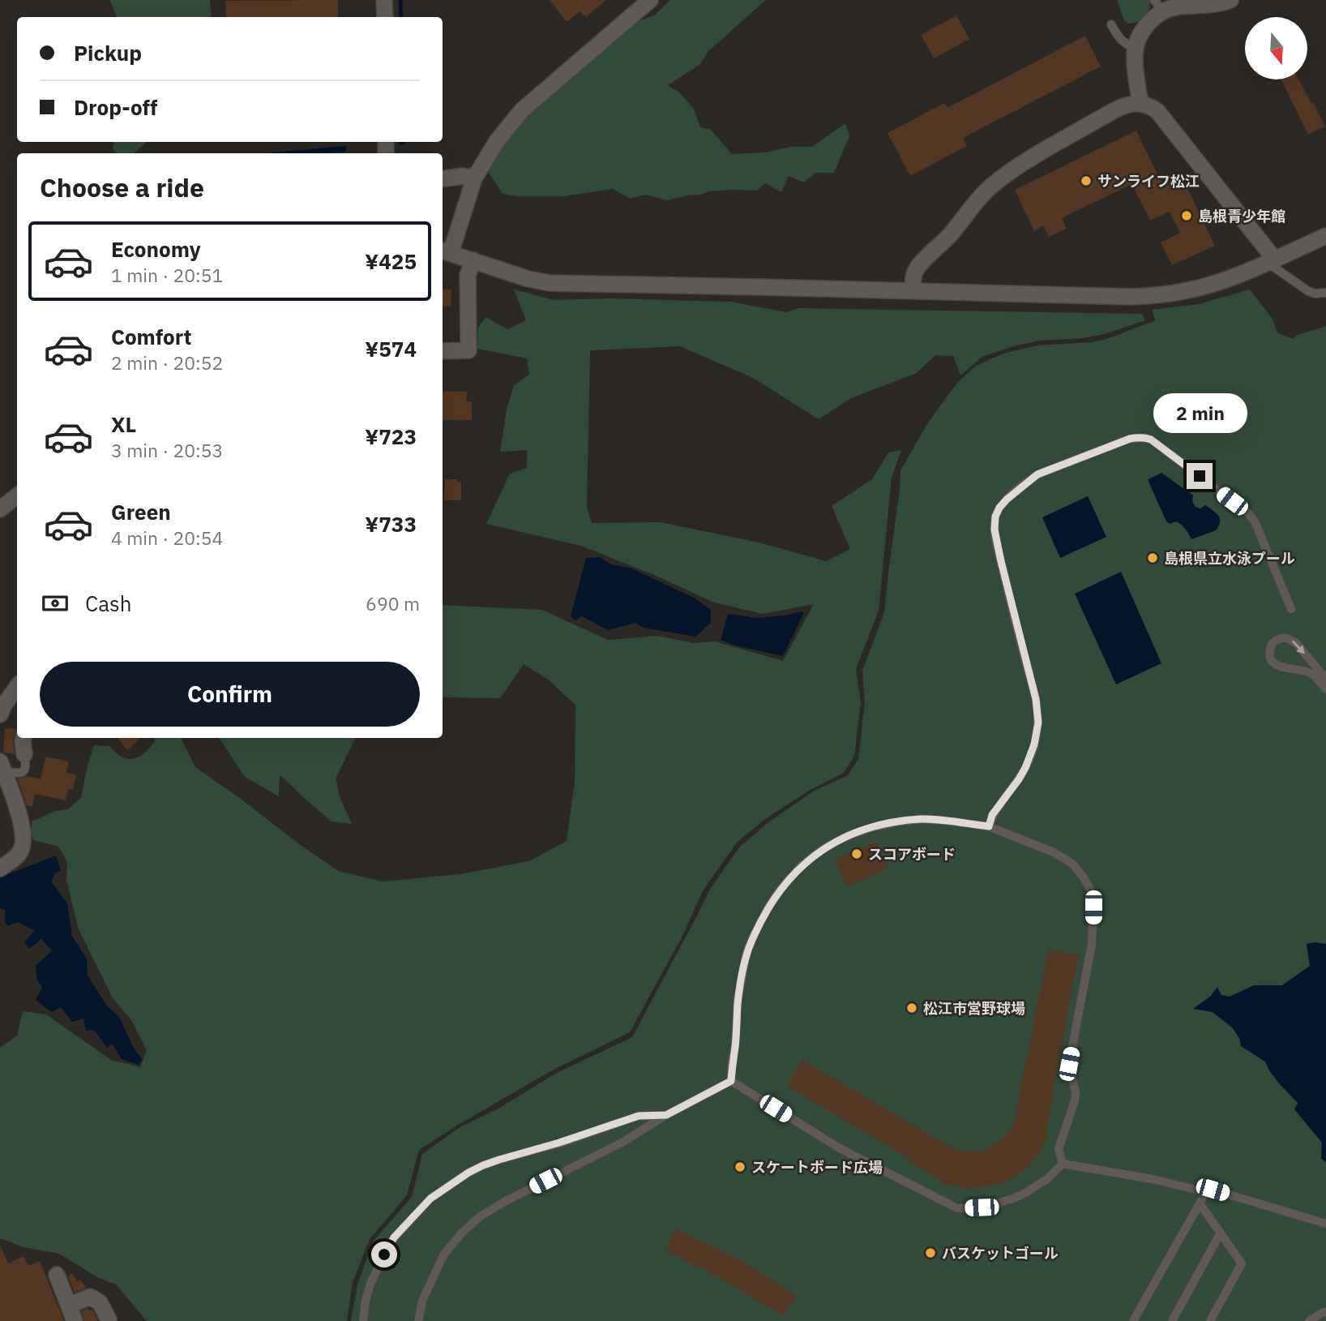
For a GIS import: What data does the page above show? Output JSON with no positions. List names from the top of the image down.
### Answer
{
  "places": [
    "サンライフ松江",
    "島根青少年館",
    "島根県立水泳プール",
    "スコアボード",
    "松江市営野球場",
    "スケートボード広場",
    "バスケットゴール"
  ],
  "north": "bottom",
  "page": {
    "banner": ["Pickup", "Drop-off"],
    "heading": "Choose a ride",
    "list": [
      {
        "name": "Economy",
        "note": "1 min · 20:51",
        "value": "¥425"
      },
      {
        "name": "Comfort",
        "note": "2 min · 20:52",
        "value": "¥574"
      },
      {
        "name": "XL",
        "note": "3 min · 20:53",
        "value": "¥723"
      },
      {
        "name": "Green",
        "note": "4 min · 20:54",
        "value": "¥733"
      }
    ],
    "bubble": "2 min",
    "pay": ["Cash", "690 m"],
    "buttons": "Confirm"
  }
}
